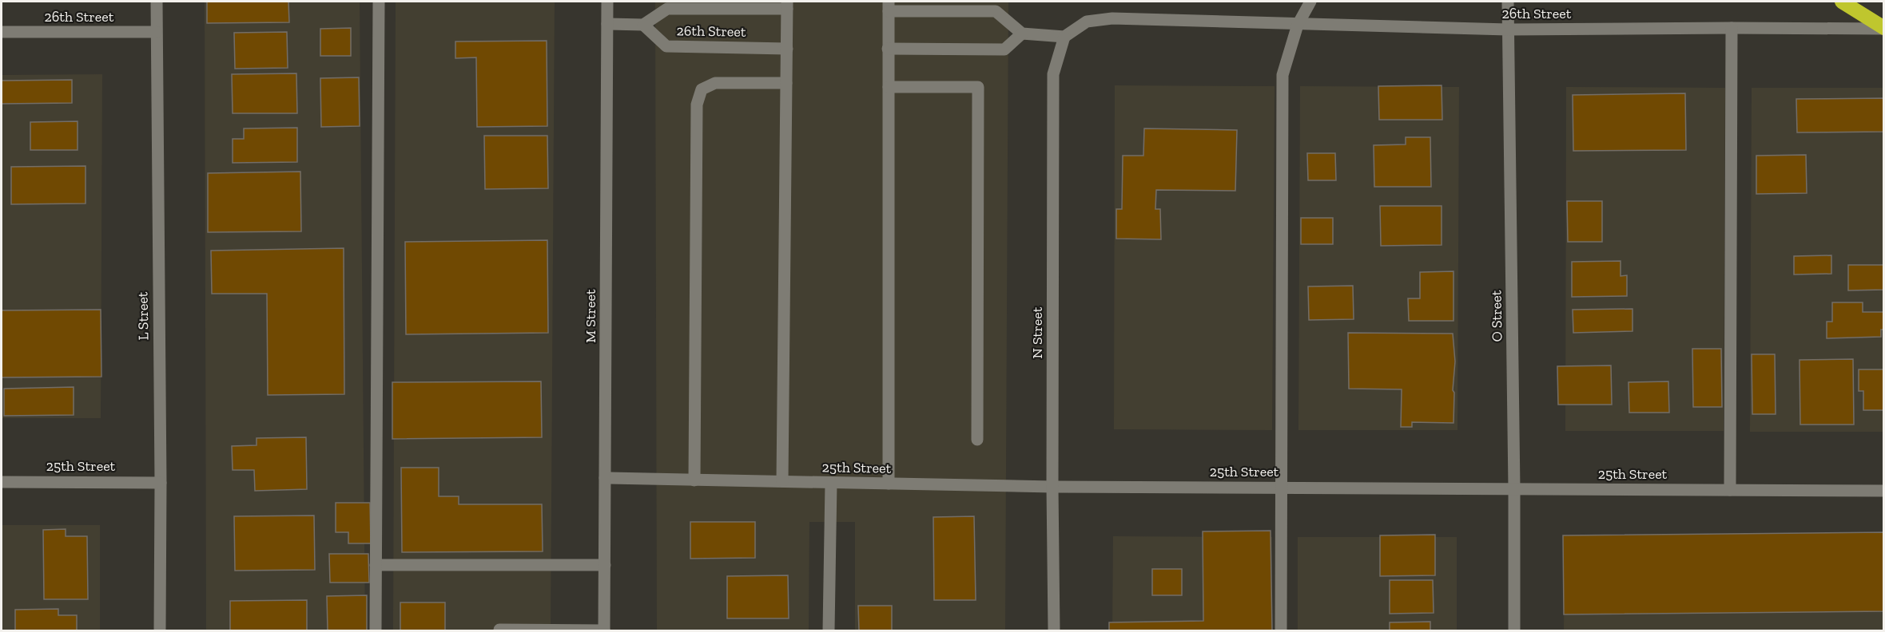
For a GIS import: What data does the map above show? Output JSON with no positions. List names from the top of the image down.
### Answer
{
  "streets": {
    "street": [
      "26th Street",
      "L Street",
      "M Street",
      "O Street",
      "N Street",
      "25th Street"
    ]
  },
  "crossings": [
    ["26th Street", "L Street"],
    ["26th Street", "O Street"],
    ["26th Street", "N Street"],
    ["L Street", "25th Street"],
    ["M Street", "25th Street"],
    ["O Street", "25th Street"],
    ["N Street", "25th Street"]
  ]
}
